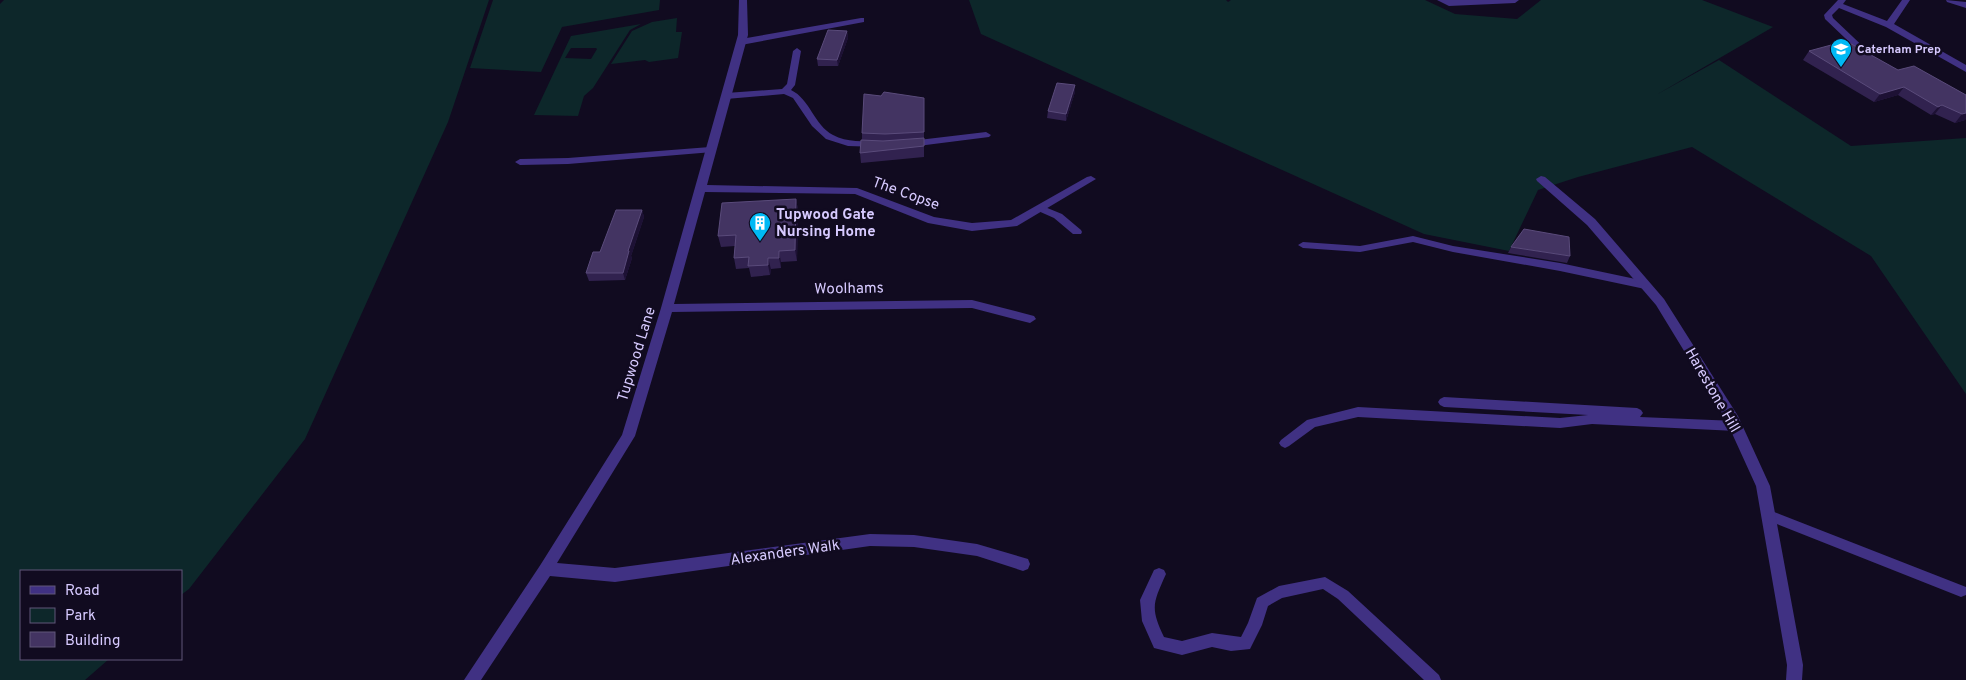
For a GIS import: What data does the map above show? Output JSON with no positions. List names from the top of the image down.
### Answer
{
  "streets": {
    "street": [
      "The Copse",
      "Woolhams",
      "Tupwood Lane",
      "Harestone Hill",
      "Alexanders Walk"
    ]
  },
  "crossings": [
    ["The Copse", "Tupwood Lane"],
    ["Woolhams", "Tupwood Lane"],
    ["Tupwood Lane", "Alexanders Walk"]
  ],
  "places": {
    "school or university": ["Caterham Prep"],
    "building": ["Tupwood Gate Nursing Home"]
  },
  "legend": ["Road", "Park", "Building"]
}
